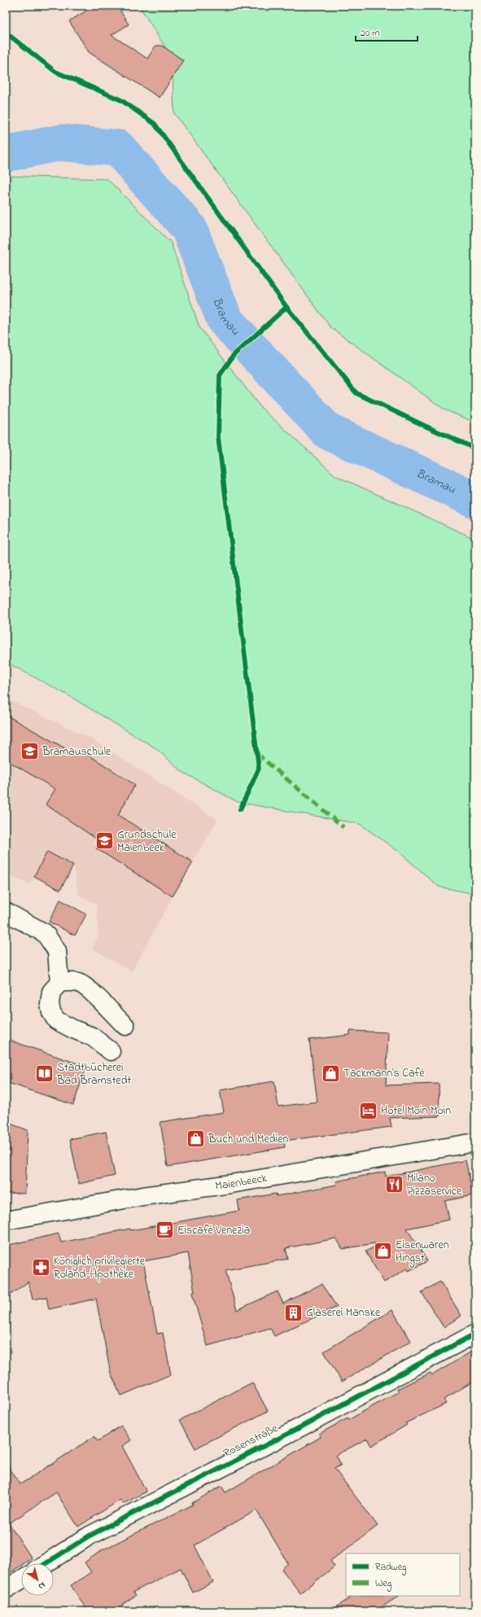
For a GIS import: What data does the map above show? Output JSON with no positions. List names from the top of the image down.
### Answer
{
  "streets": {
    "street": ["Maienbeeck", "Rosenstraße"]
  },
  "water": ["Bramau"],
  "places": {
    "school or university": ["Bramauschule", "Grundschule Maienbeek"],
    "shop": ["Tackmann's Café", "Buch und Medien", "Eisenwaren Hingst"],
    "library": ["Stadtbücherei Bad Bramstedt"],
    "hotel": ["Hotel Moin Moin"],
    "restaurant": ["Milano Pizzaservice"],
    "cafe": ["Eiscafé Venezia"],
    "pharmacy": ["Königlich privilegierte Roland-Apotheke"],
    "building": ["Glaserei Manske"]
  },
  "legend": ["Radweg", "Weg"],
  "scale_bar": "20 m",
  "north": "bottom right"
}
